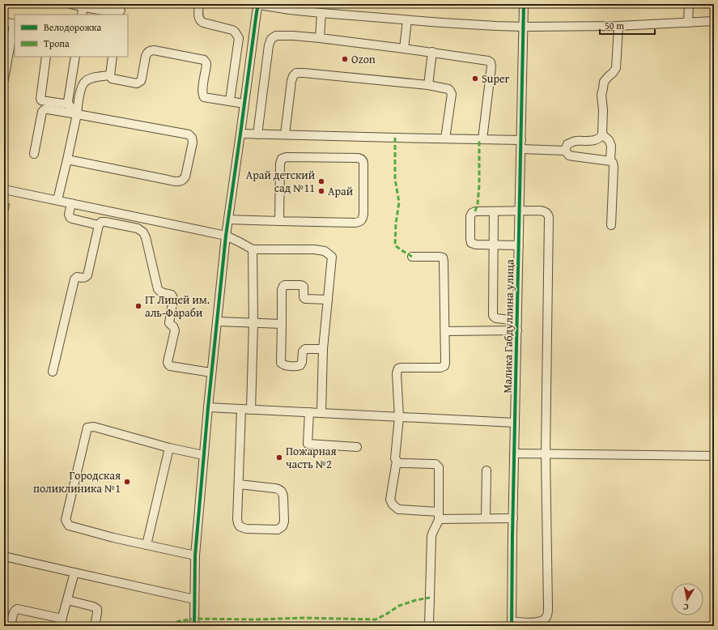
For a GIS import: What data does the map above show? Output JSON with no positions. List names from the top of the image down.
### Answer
{
  "streets": {
    "street": ["Малика Габдуллина улица"]
  },
  "places": [
    "Ozon",
    "Super",
    "Арай детский сад №11",
    "Арай",
    "IT Лицей им. аль-Фараби",
    "Пожарная часть №2",
    "Городская поликлиника №1"
  ],
  "legend": ["Велодорожка", "Тропа"],
  "scale_bar": "50 m",
  "north": "bottom"
}
